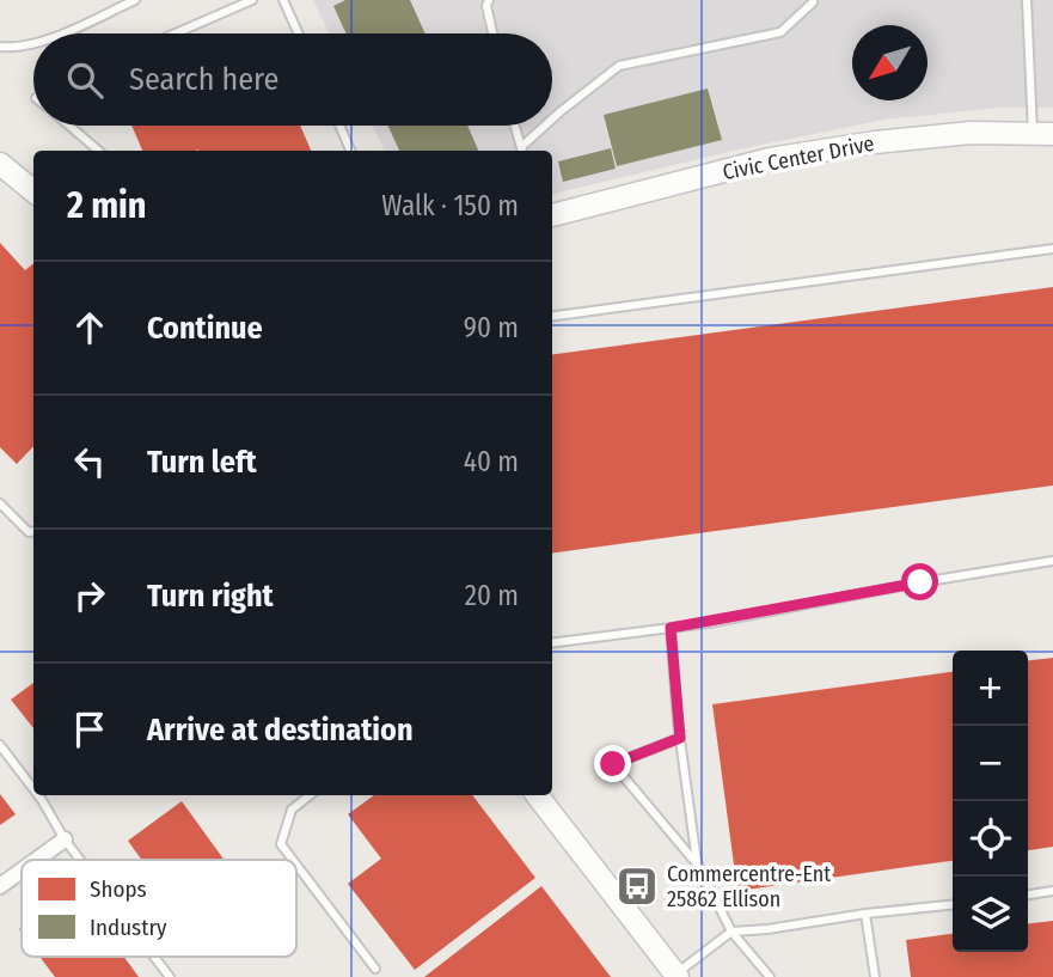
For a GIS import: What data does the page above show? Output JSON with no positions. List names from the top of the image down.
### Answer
{
  "streets": {
    "street": ["Civic Center Drive"]
  },
  "places": {
    "bus stop": ["Commercentre-Ent 25862 Ellison"]
  },
  "legend": ["Shops", "Industry"],
  "north": "bottom left",
  "page": {
    "search": "Search here",
    "heading": ["2 min", "Walk · 150 m"],
    "list": [
      ["Continue", "90 m"],
      ["Turn left", "40 m"],
      ["Turn right", "20 m"],
      "Arrive at destination"
    ],
    "map_buttons": ["+", "−"]
  }
}
